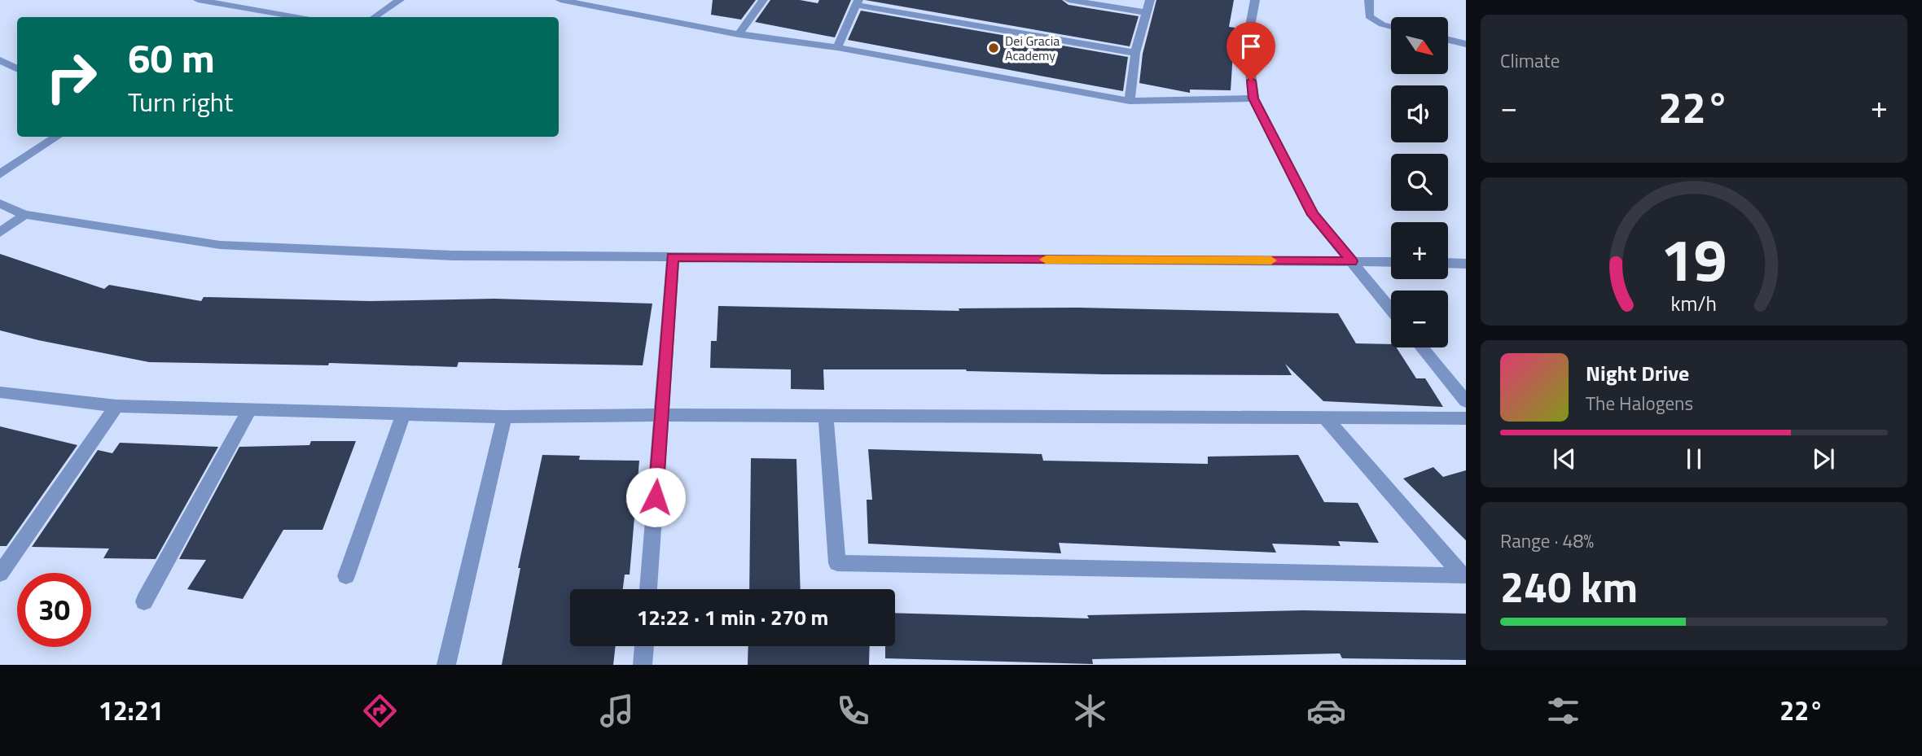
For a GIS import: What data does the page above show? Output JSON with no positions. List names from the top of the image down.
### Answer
{
  "places": ["Dei Gracia Academy"],
  "north": "bottom right",
  "page": {
    "tile": [
      "Climate",
      ["Range · 48%", "240 km"]
    ],
    "map_buttons": ["+", "−"],
    "turn": ["60 m", "Turn right"],
    "heat": ["−", "22°", "+"],
    "song": ["Night Drive", "The Halogens"],
    "limit": "30",
    "trip": "12:22 · 1 min · 270 m",
    "tabs": ["12:21", "22°"],
    "gauge": ["19", "km/h"]
  }
}
